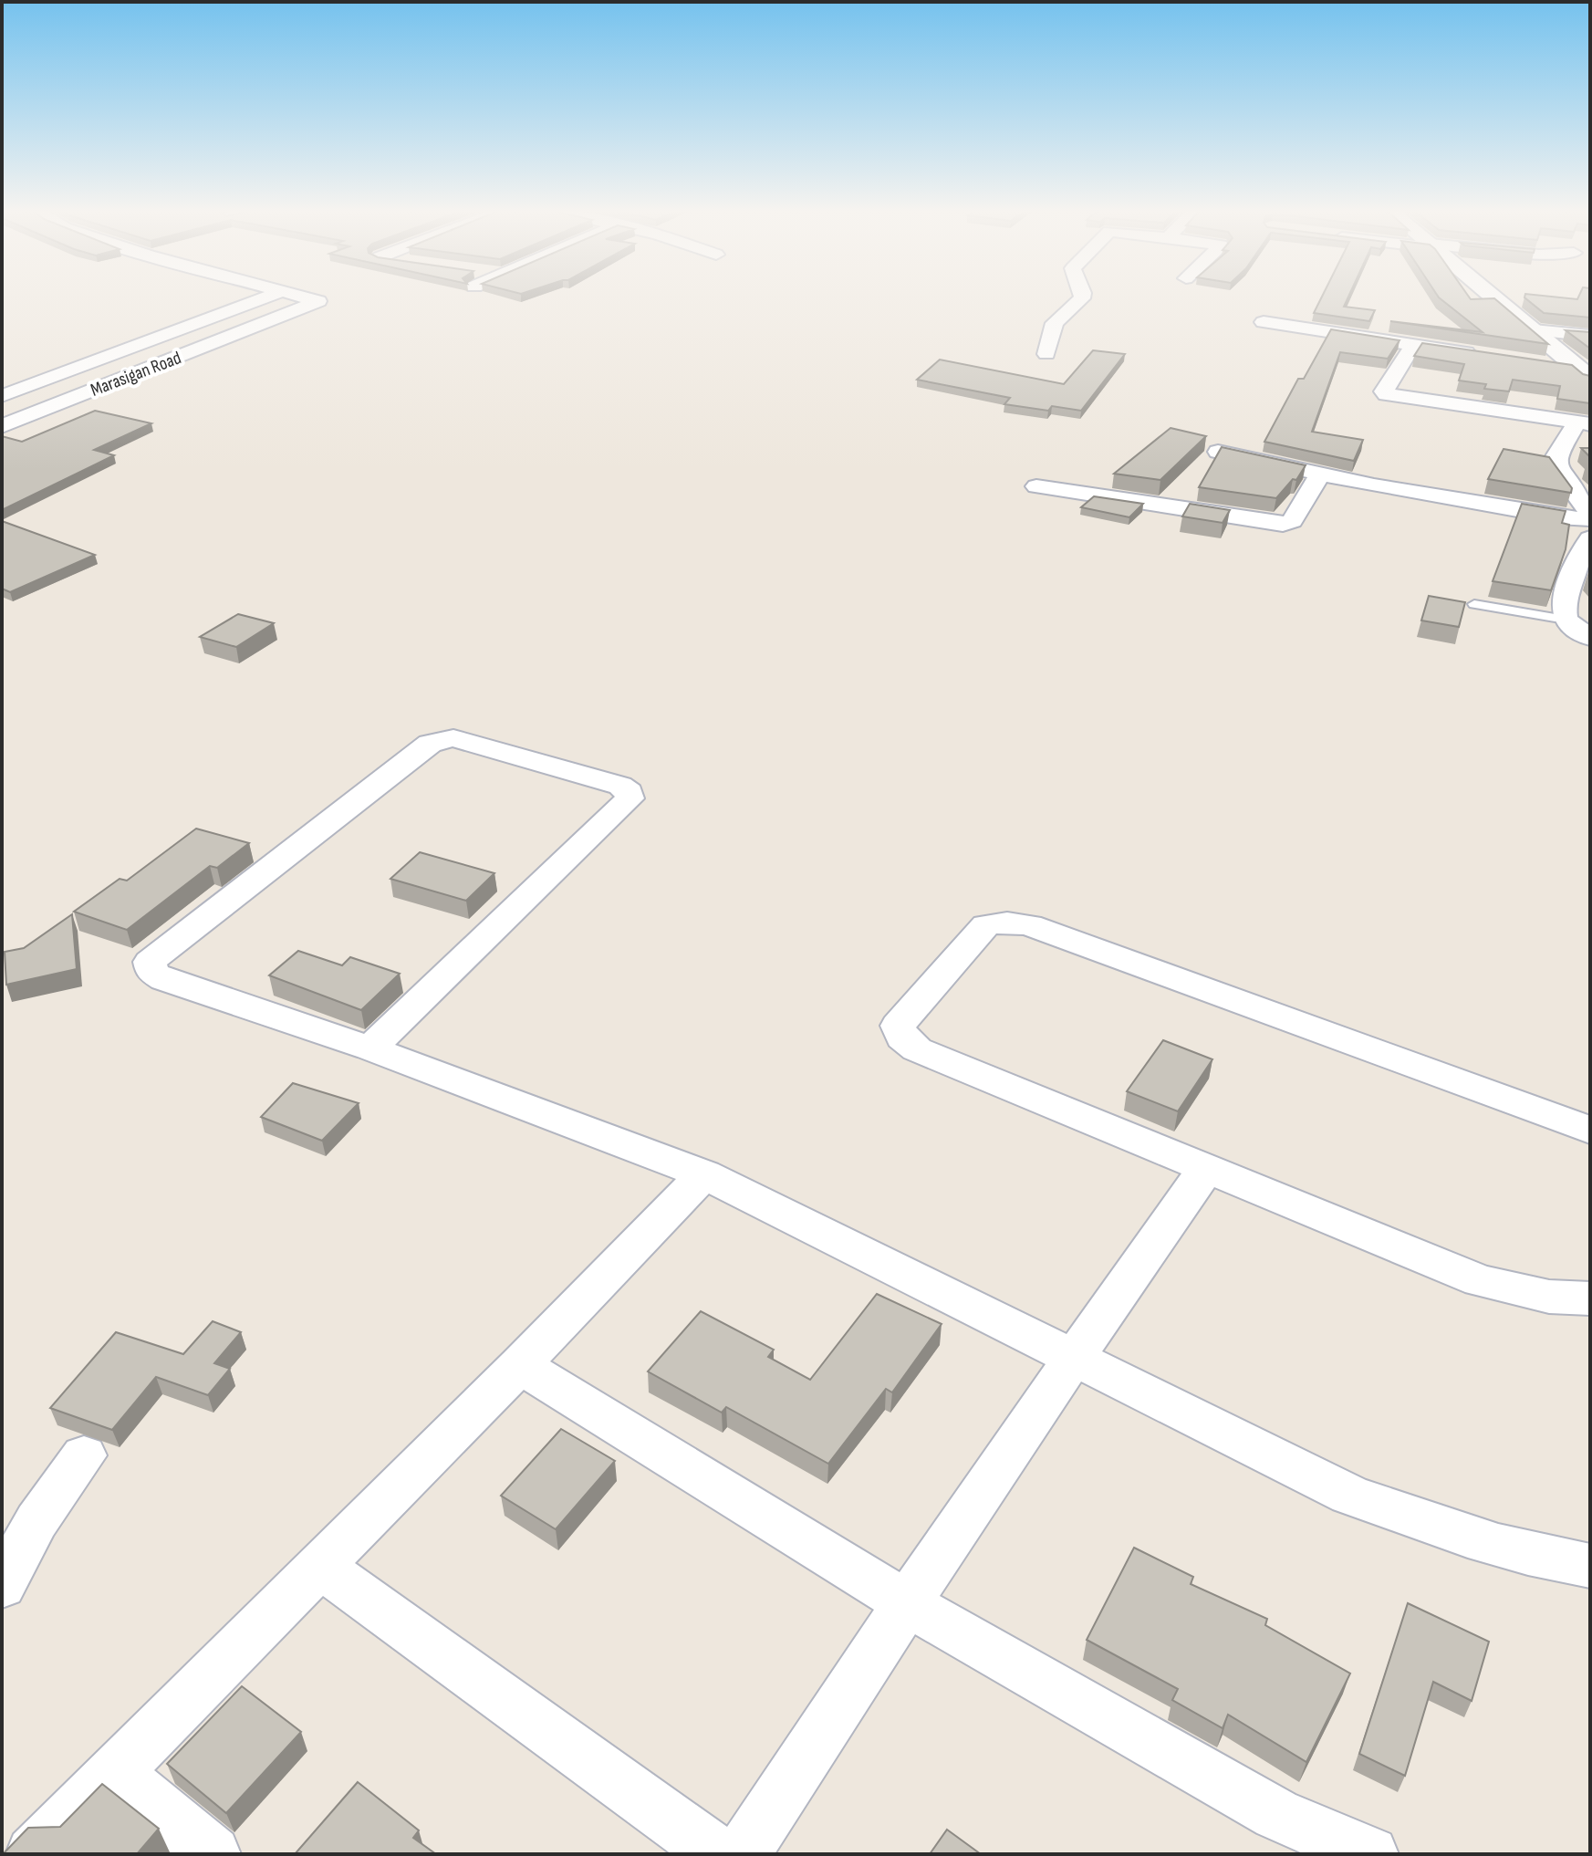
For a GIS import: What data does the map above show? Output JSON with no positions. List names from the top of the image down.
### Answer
{
  "streets": {
    "street": ["Marasigan Road"]
  }
}
